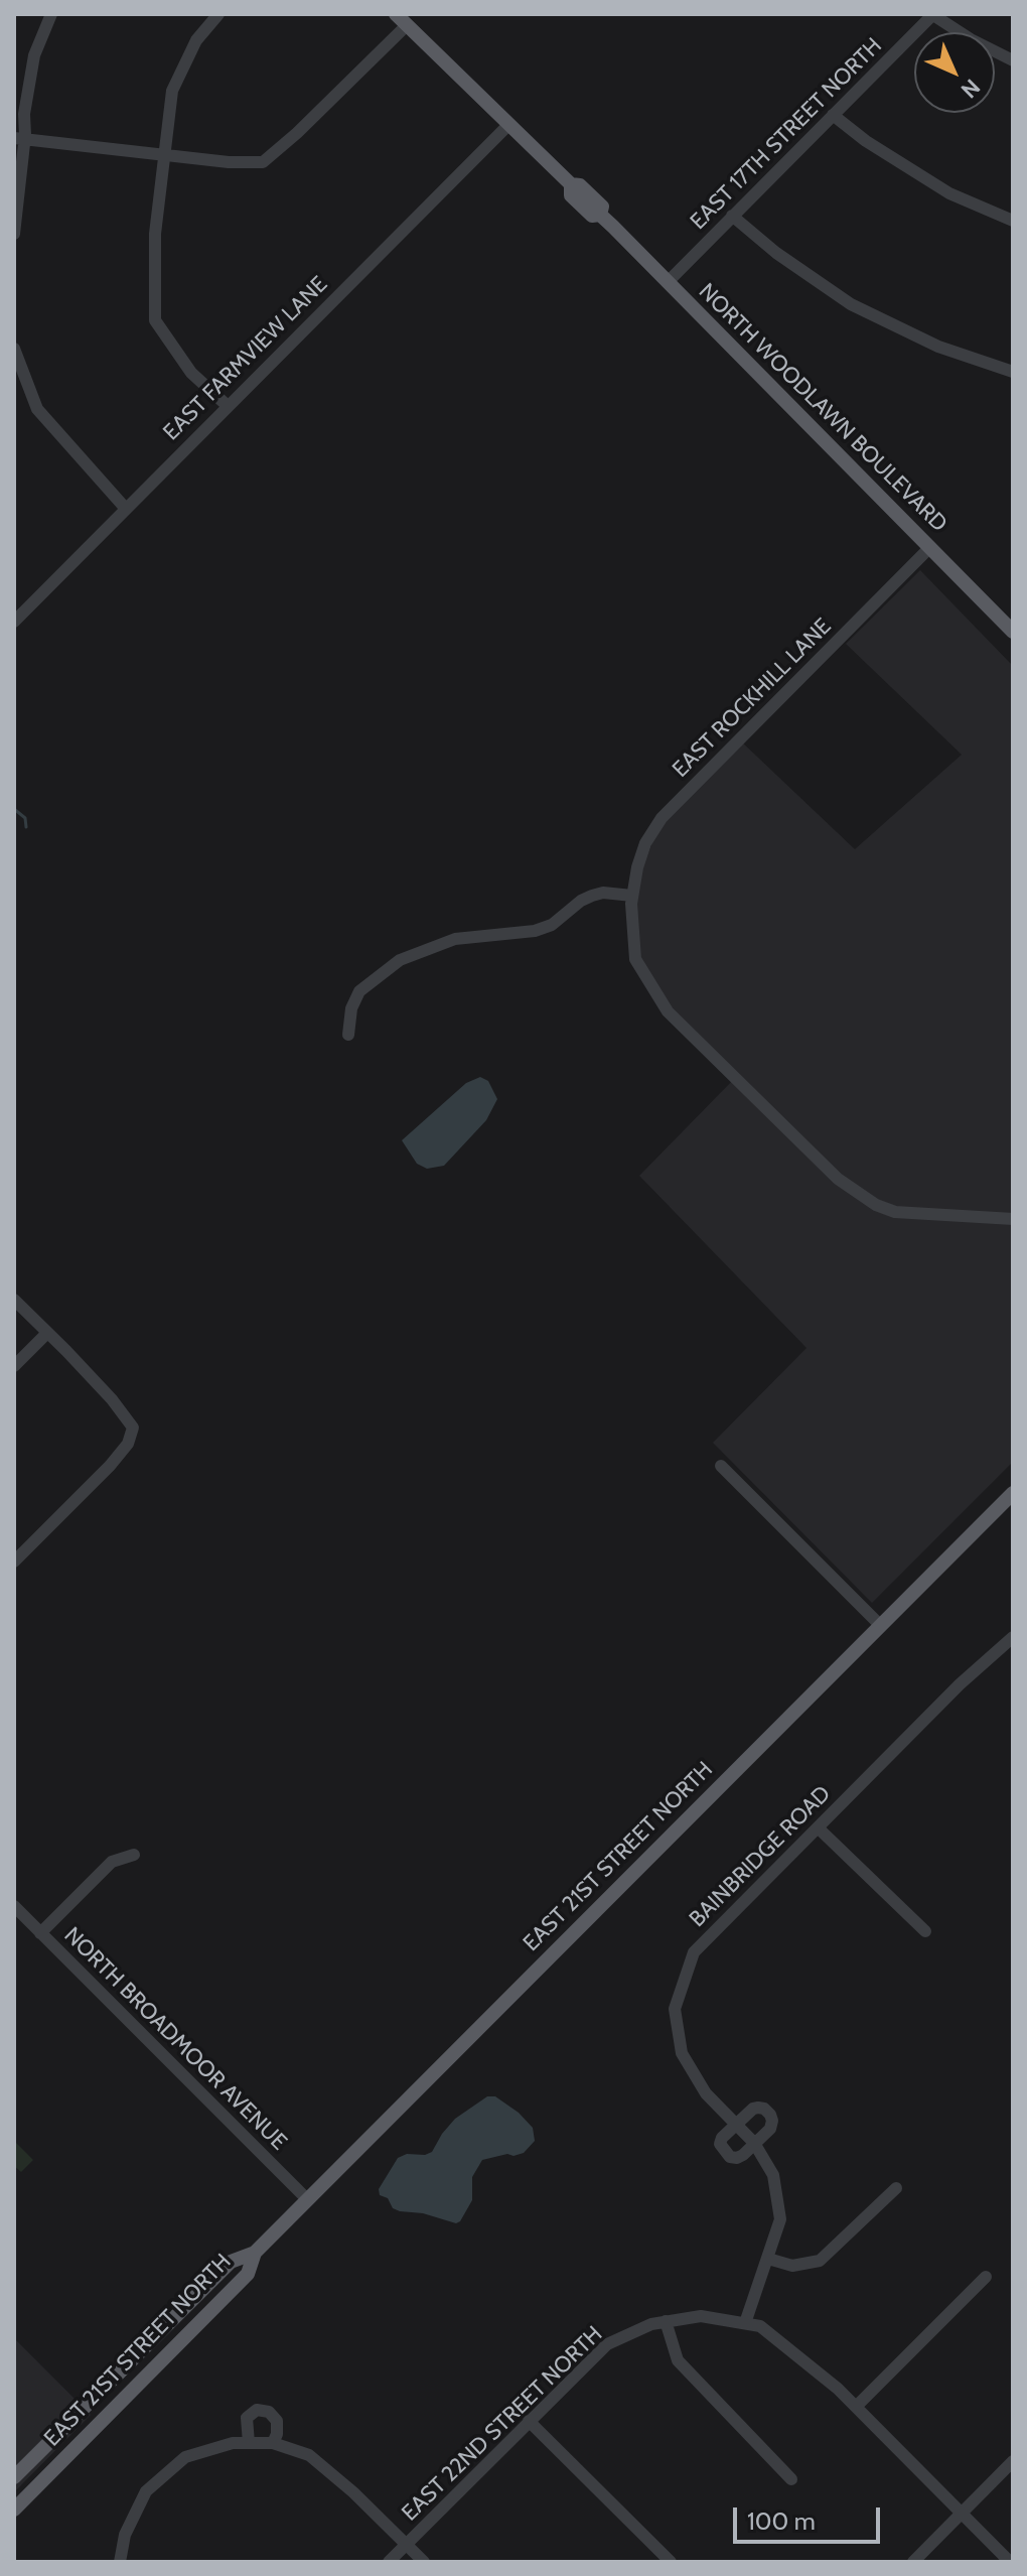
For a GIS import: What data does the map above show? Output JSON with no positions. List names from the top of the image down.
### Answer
{
  "streets": {
    "main road": ["NORTH WOODLAWN BOULEVARD", "EAST 21ST STREET NORTH"],
    "street": [
      "EAST 17TH STREET NORTH",
      "EAST FARMVIEW LANE",
      "EAST ROCKHILL LANE",
      "BAINBRIDGE ROAD",
      "NORTH BROADMOOR AVENUE",
      "EAST 22ND STREET NORTH"
    ]
  },
  "crossings": [
    ["EAST 17TH STREET NORTH", "NORTH WOODLAWN BOULEVARD"],
    ["EAST FARMVIEW LANE", "NORTH WOODLAWN BOULEVARD"],
    ["NORTH WOODLAWN BOULEVARD", "EAST ROCKHILL LANE"],
    ["EAST 21ST STREET NORTH", "NORTH BROADMOOR AVENUE"],
    ["BAINBRIDGE ROAD", "EAST 22ND STREET NORTH"]
  ],
  "scale_bar": "100 m",
  "north": "bottom right"
}
